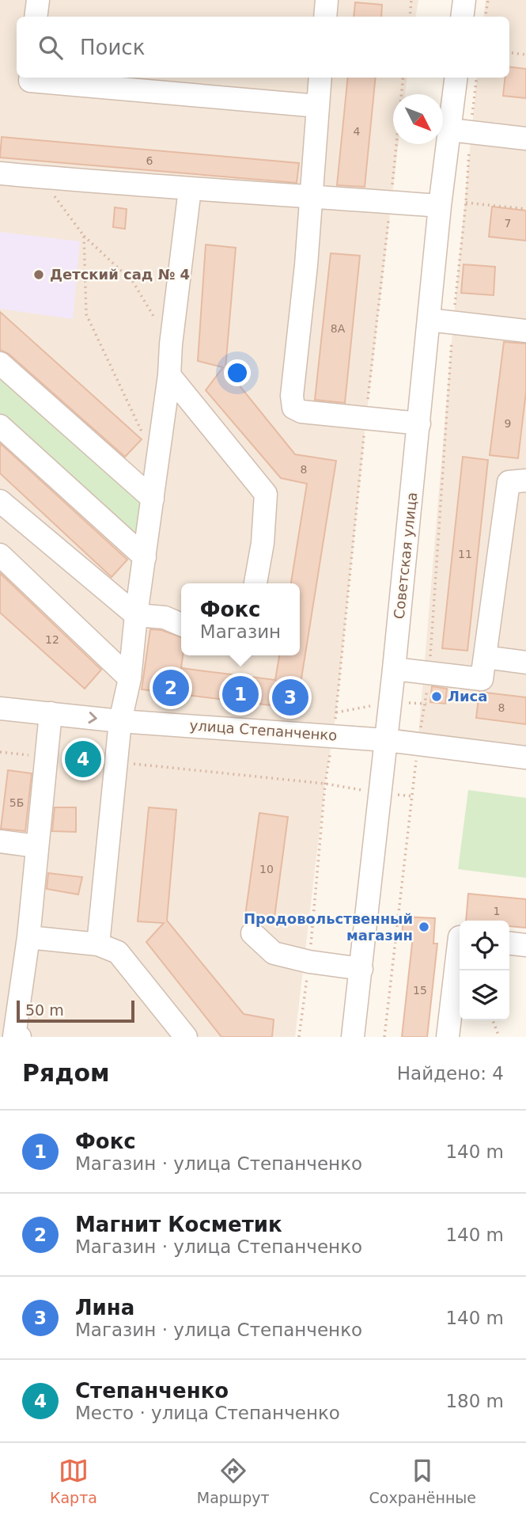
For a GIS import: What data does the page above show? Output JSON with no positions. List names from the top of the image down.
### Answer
{
  "streets": {
    "street": ["Советская улица", "улица Степанченко"]
  },
  "crossings": [
    ["Советская улица", "улица Степанченко"]
  ],
  "places": ["Детский сад № 4", "Лиса", "Продовольственный магазин"],
  "house_numbers": [
    "4",
    "6",
    "7",
    "8А",
    "9",
    "8",
    "11",
    "12",
    "8",
    "5Б",
    "10",
    "1",
    "15"
  ],
  "scale_bar": "50 m",
  "north": "bottom right",
  "page": {
    "search": "Поиск",
    "popup": ["Фокс", "Магазин"],
    "pins": [
      "2",
      "1",
      "3",
      "4"
    ],
    "scale": "50 m",
    "heading": ["Рядом", "Найдено: 4"],
    "list": [
      {
        "mark": "1",
        "name": "Фокс",
        "note": "Магазин · улица Степанченко",
        "value": "140 m"
      },
      {
        "mark": "2",
        "name": "Магнит Косметик",
        "note": "Магазин · улица Степанченко",
        "value": "140 m"
      },
      {
        "mark": "3",
        "name": "Лина",
        "note": "Магазин · улица Степанченко",
        "value": "140 m"
      },
      {
        "mark": "4",
        "name": "Степанченко",
        "note": "Место · улица Степанченко",
        "value": "180 m"
      }
    ],
    "nav": ["Карта", "Маршрут", "Сохранённые"]
  }
}
